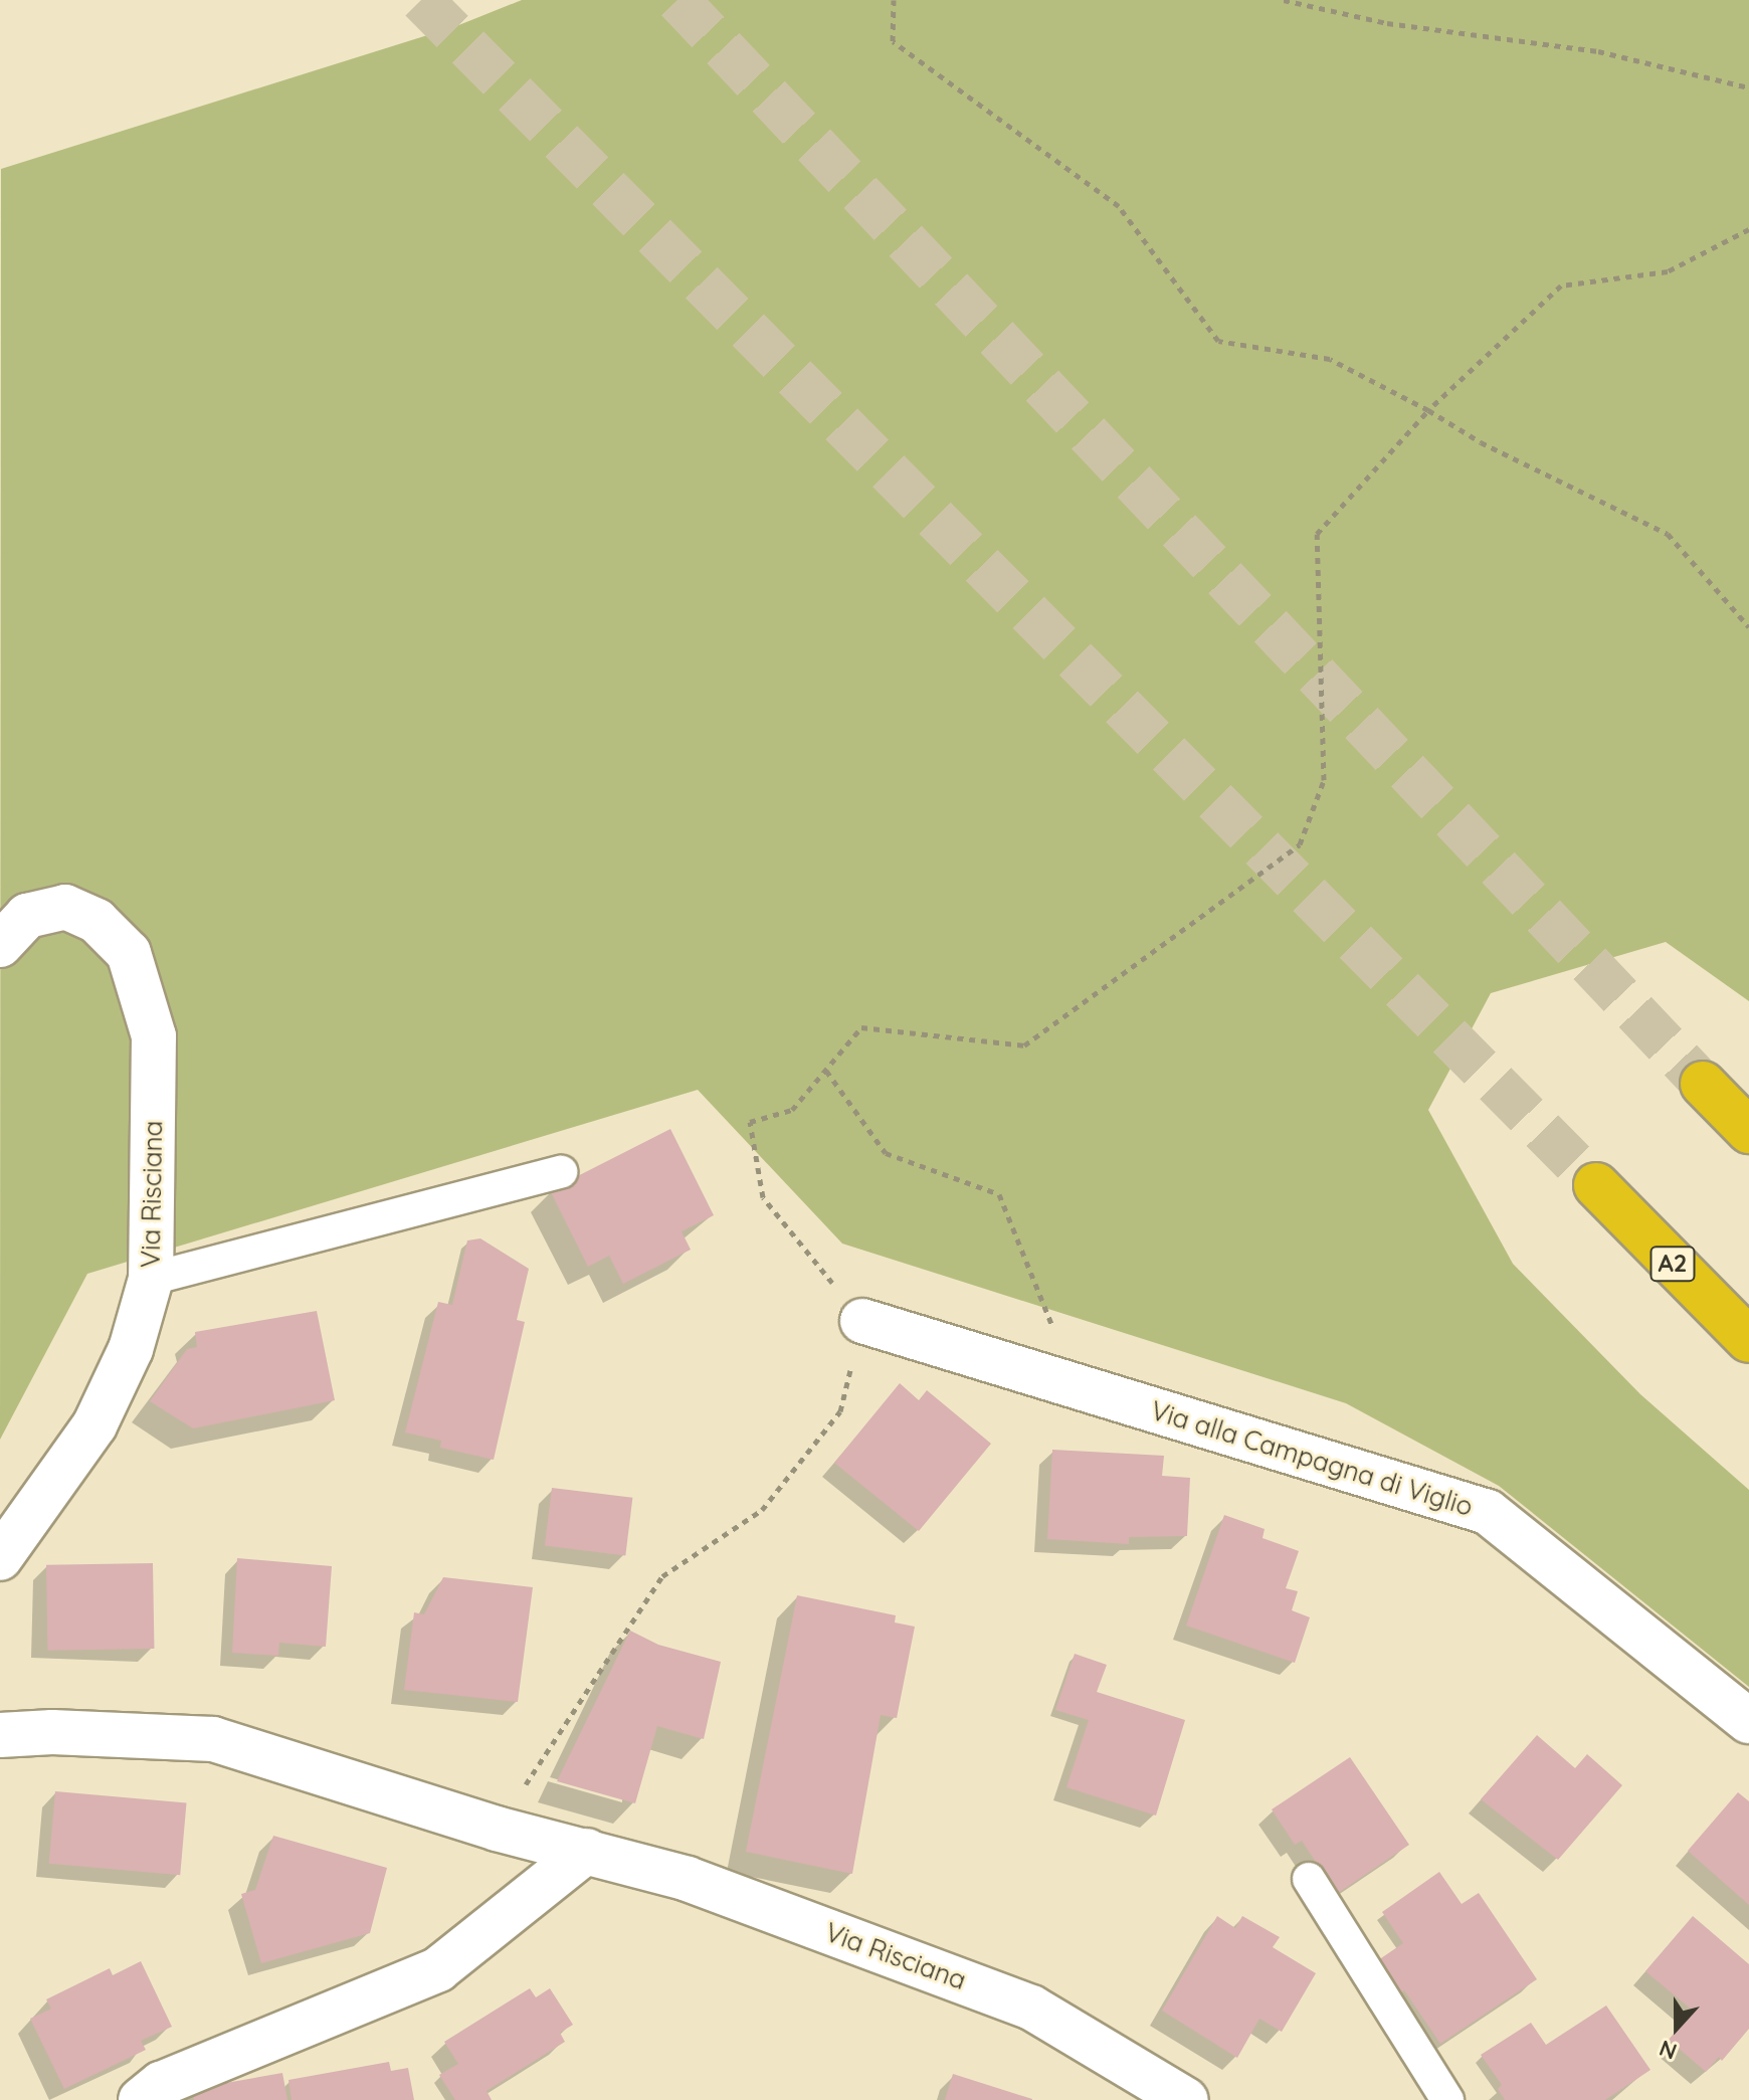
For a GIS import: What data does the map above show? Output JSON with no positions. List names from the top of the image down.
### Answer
{
  "streets": {
    "highway": ["A2"],
    "street": ["Via Risciana", "Via alla Campagna di Viglio"]
  },
  "north": "bottom"
}
